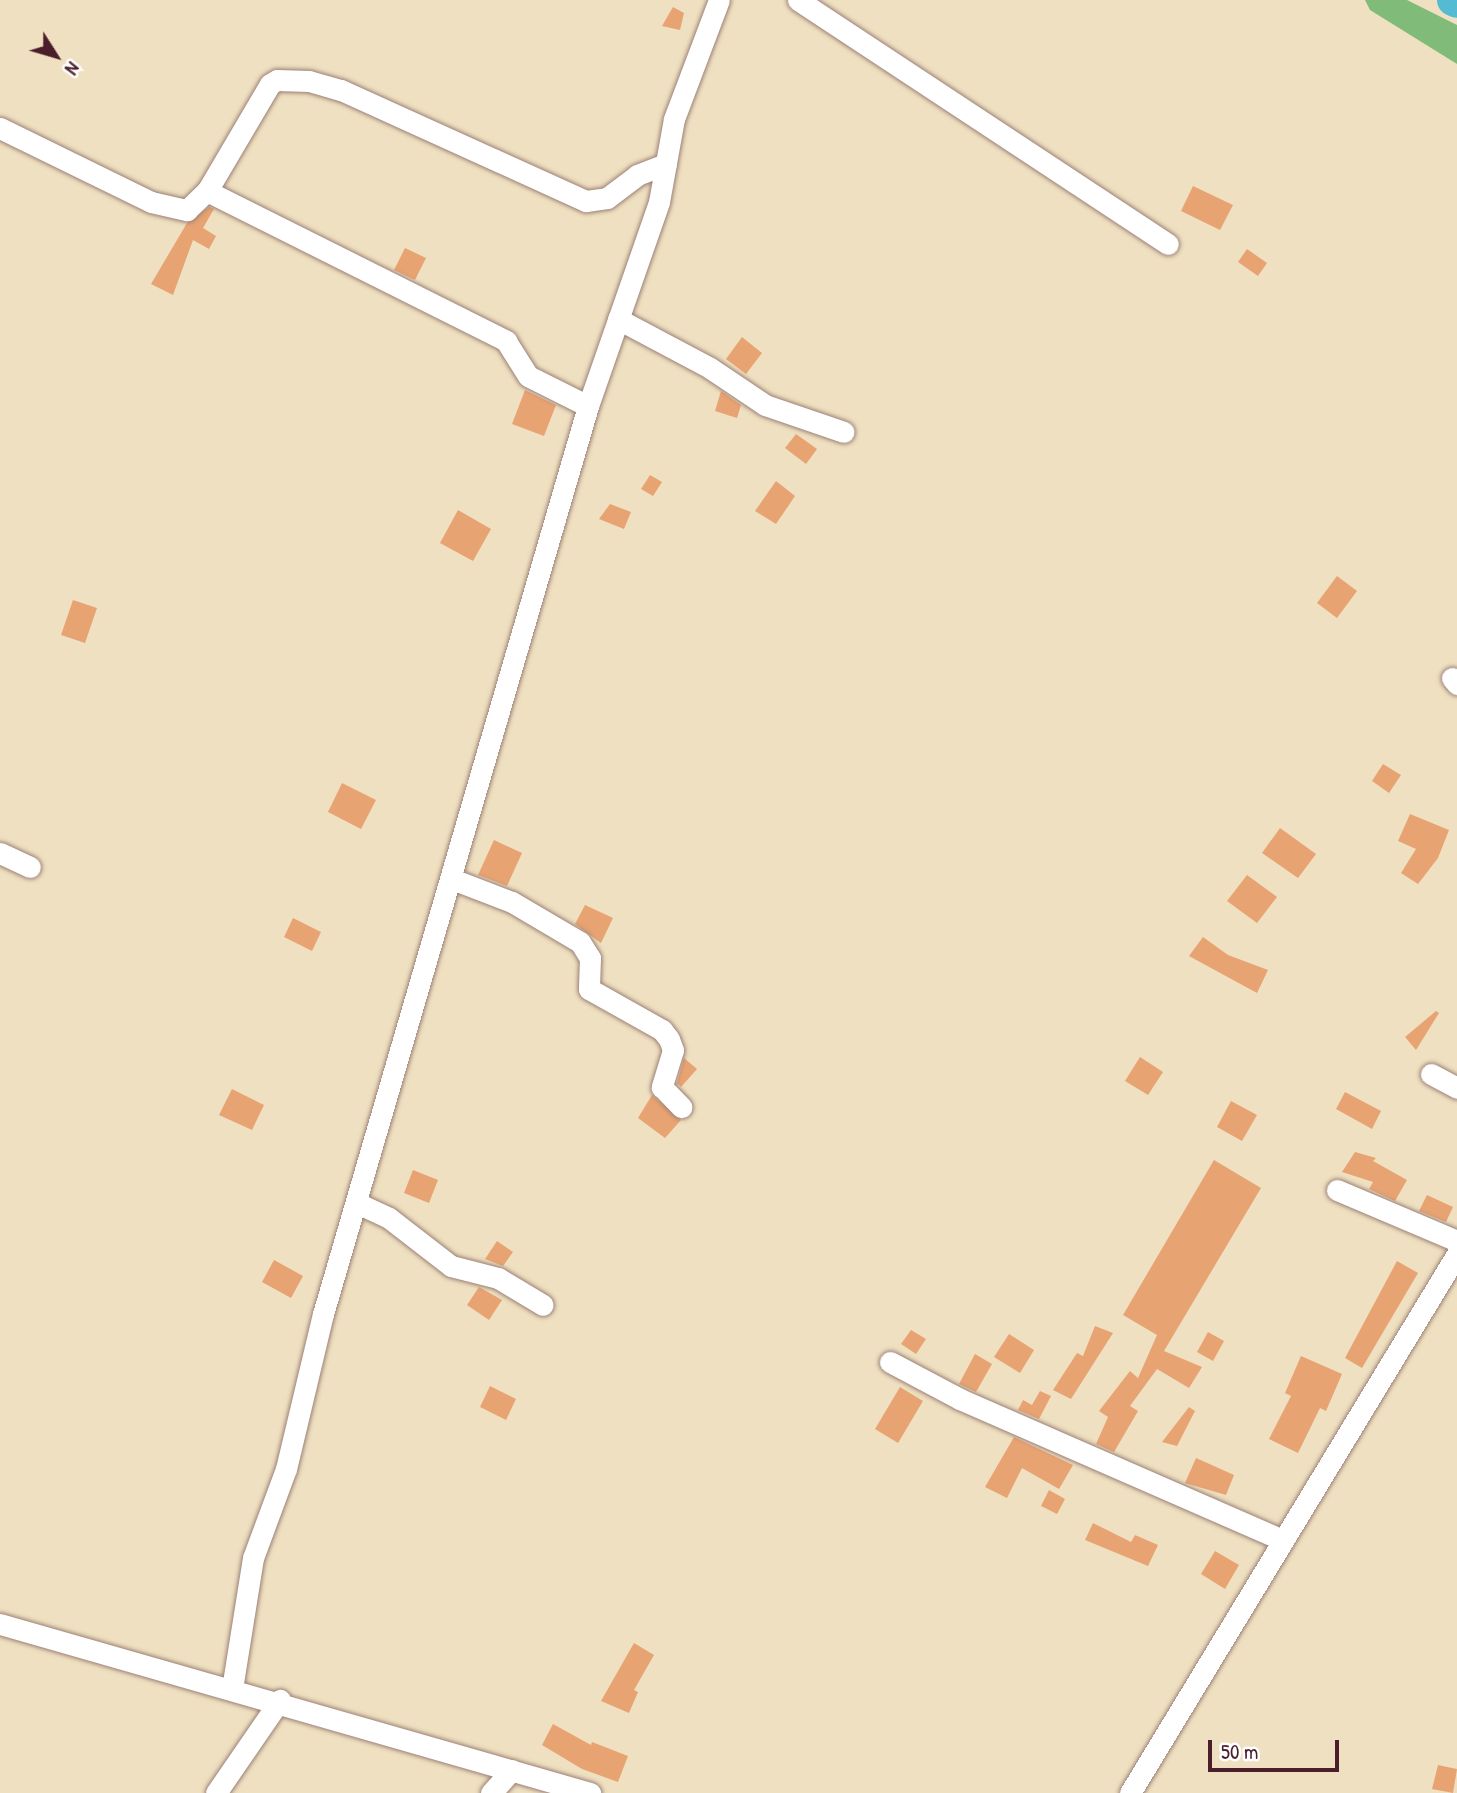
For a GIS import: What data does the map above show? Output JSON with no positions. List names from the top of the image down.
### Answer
{
  "scale_bar": "50 m",
  "north": "bottom right"
}
